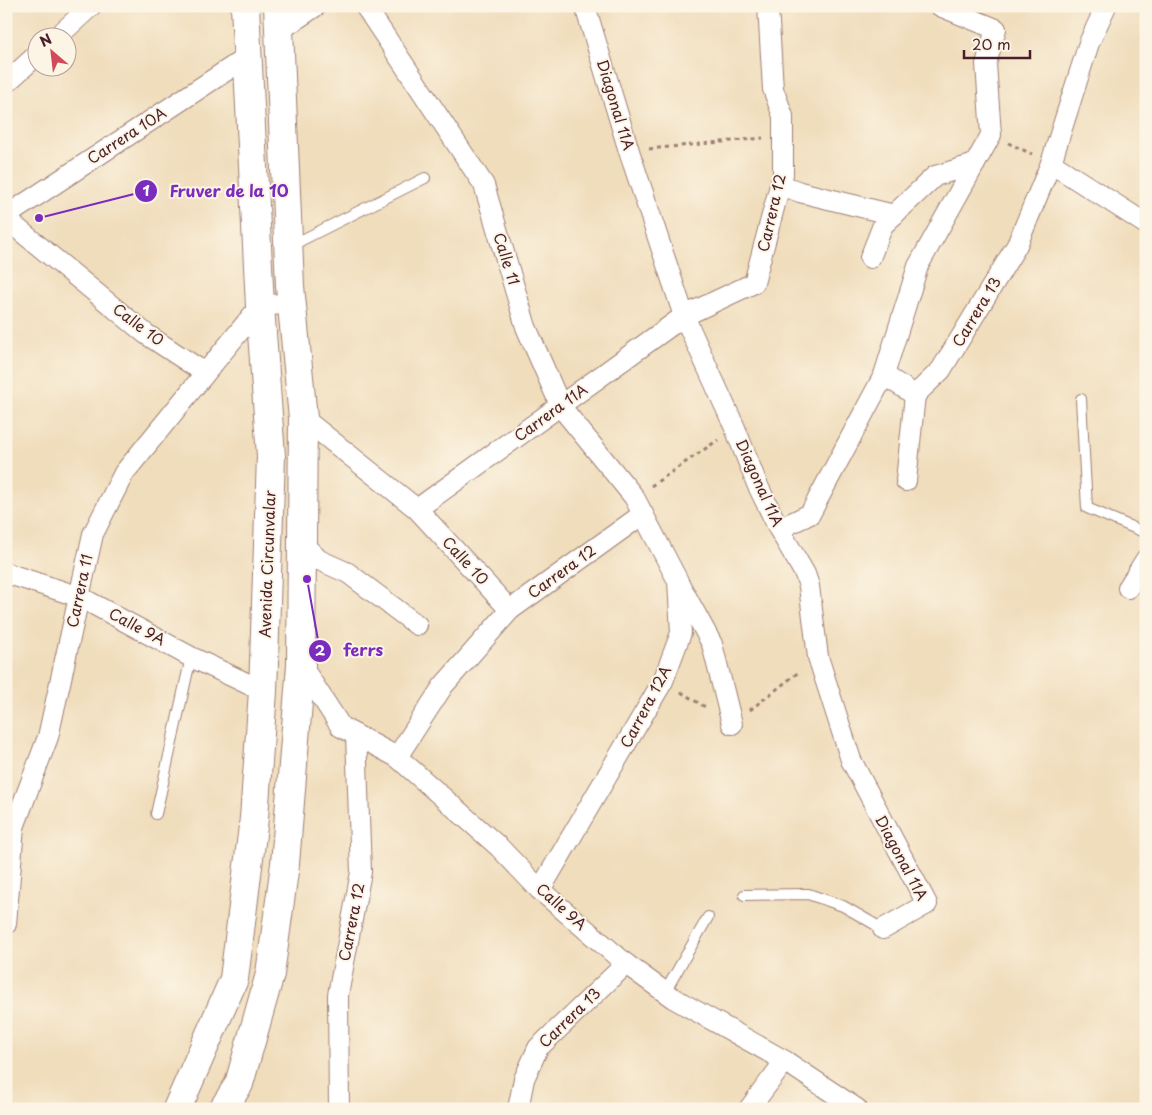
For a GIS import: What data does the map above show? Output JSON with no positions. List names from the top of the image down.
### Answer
{
  "streets": {
    "main road": ["Avenida Circunvalar"],
    "street": [
      "Diagonal 11A",
      "Carrera 10A",
      "Carrera 12",
      "Calle 11",
      "Carrera 13",
      "Calle 10",
      "Carrera 11A",
      "Carrera 11",
      "Calle 9A",
      "Carrera 12A"
    ]
  },
  "crossings": [
    ["Diagonal 11A", "Carrera 12"],
    ["Diagonal 11A", "Carrera 11A"],
    ["Carrera 10A", "Calle 10"],
    ["Carrera 10A", "Avenida Circunvalar"],
    ["Carrera 12", "Calle 11"],
    ["Carrera 12", "Calle 10"],
    ["Carrera 12", "Carrera 11A"],
    ["Carrera 12", "Calle 9A"],
    ["Carrera 12", "Carrera 12A"],
    ["Calle 11", "Carrera 11A"],
    ["Calle 11", "Carrera 12A"],
    ["Carrera 13", "Calle 9A"],
    ["Calle 10", "Carrera 11A"],
    ["Calle 10", "Avenida Circunvalar"],
    ["Calle 10", "Carrera 11"],
    ["Avenida Circunvalar", "Calle 9A"],
    ["Carrera 11", "Calle 9A"],
    ["Calle 9A", "Carrera 12A"]
  ],
  "places": ["Fruver de la 10", "ferrs"],
  "scale_bar": "20 m",
  "north": "top left"
}
